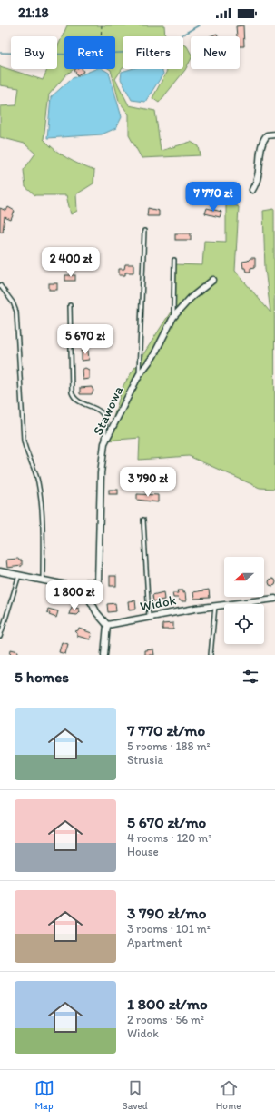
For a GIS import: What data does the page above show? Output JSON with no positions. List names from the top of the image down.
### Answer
{
  "streets": {
    "street": ["Stawowa", "Widok"]
  },
  "north": "left",
  "page": {
    "status": "21:18",
    "chip": [
      "Buy",
      "Rent",
      "Filters",
      "New"
    ],
    "price": [
      "7 770 zł",
      "2 400 zł",
      "5 670 zł",
      "3 790 zł",
      "1 800 zł"
    ],
    "heading": "5 homes",
    "list": [
      {
        "name": "7 770 zł/mo",
        "note": "5 rooms · 188 m² · Strusia"
      },
      {
        "name": "5 670 zł/mo",
        "note": "4 rooms · 120 m² · House"
      },
      {
        "name": "3 790 zł/mo",
        "note": "3 rooms · 101 m² · Apartment"
      },
      {
        "name": "1 800 zł/mo",
        "note": "2 rooms · 56 m² · Widok"
      }
    ],
    "tabs": ["Map", "Saved", "Home"]
  }
}
